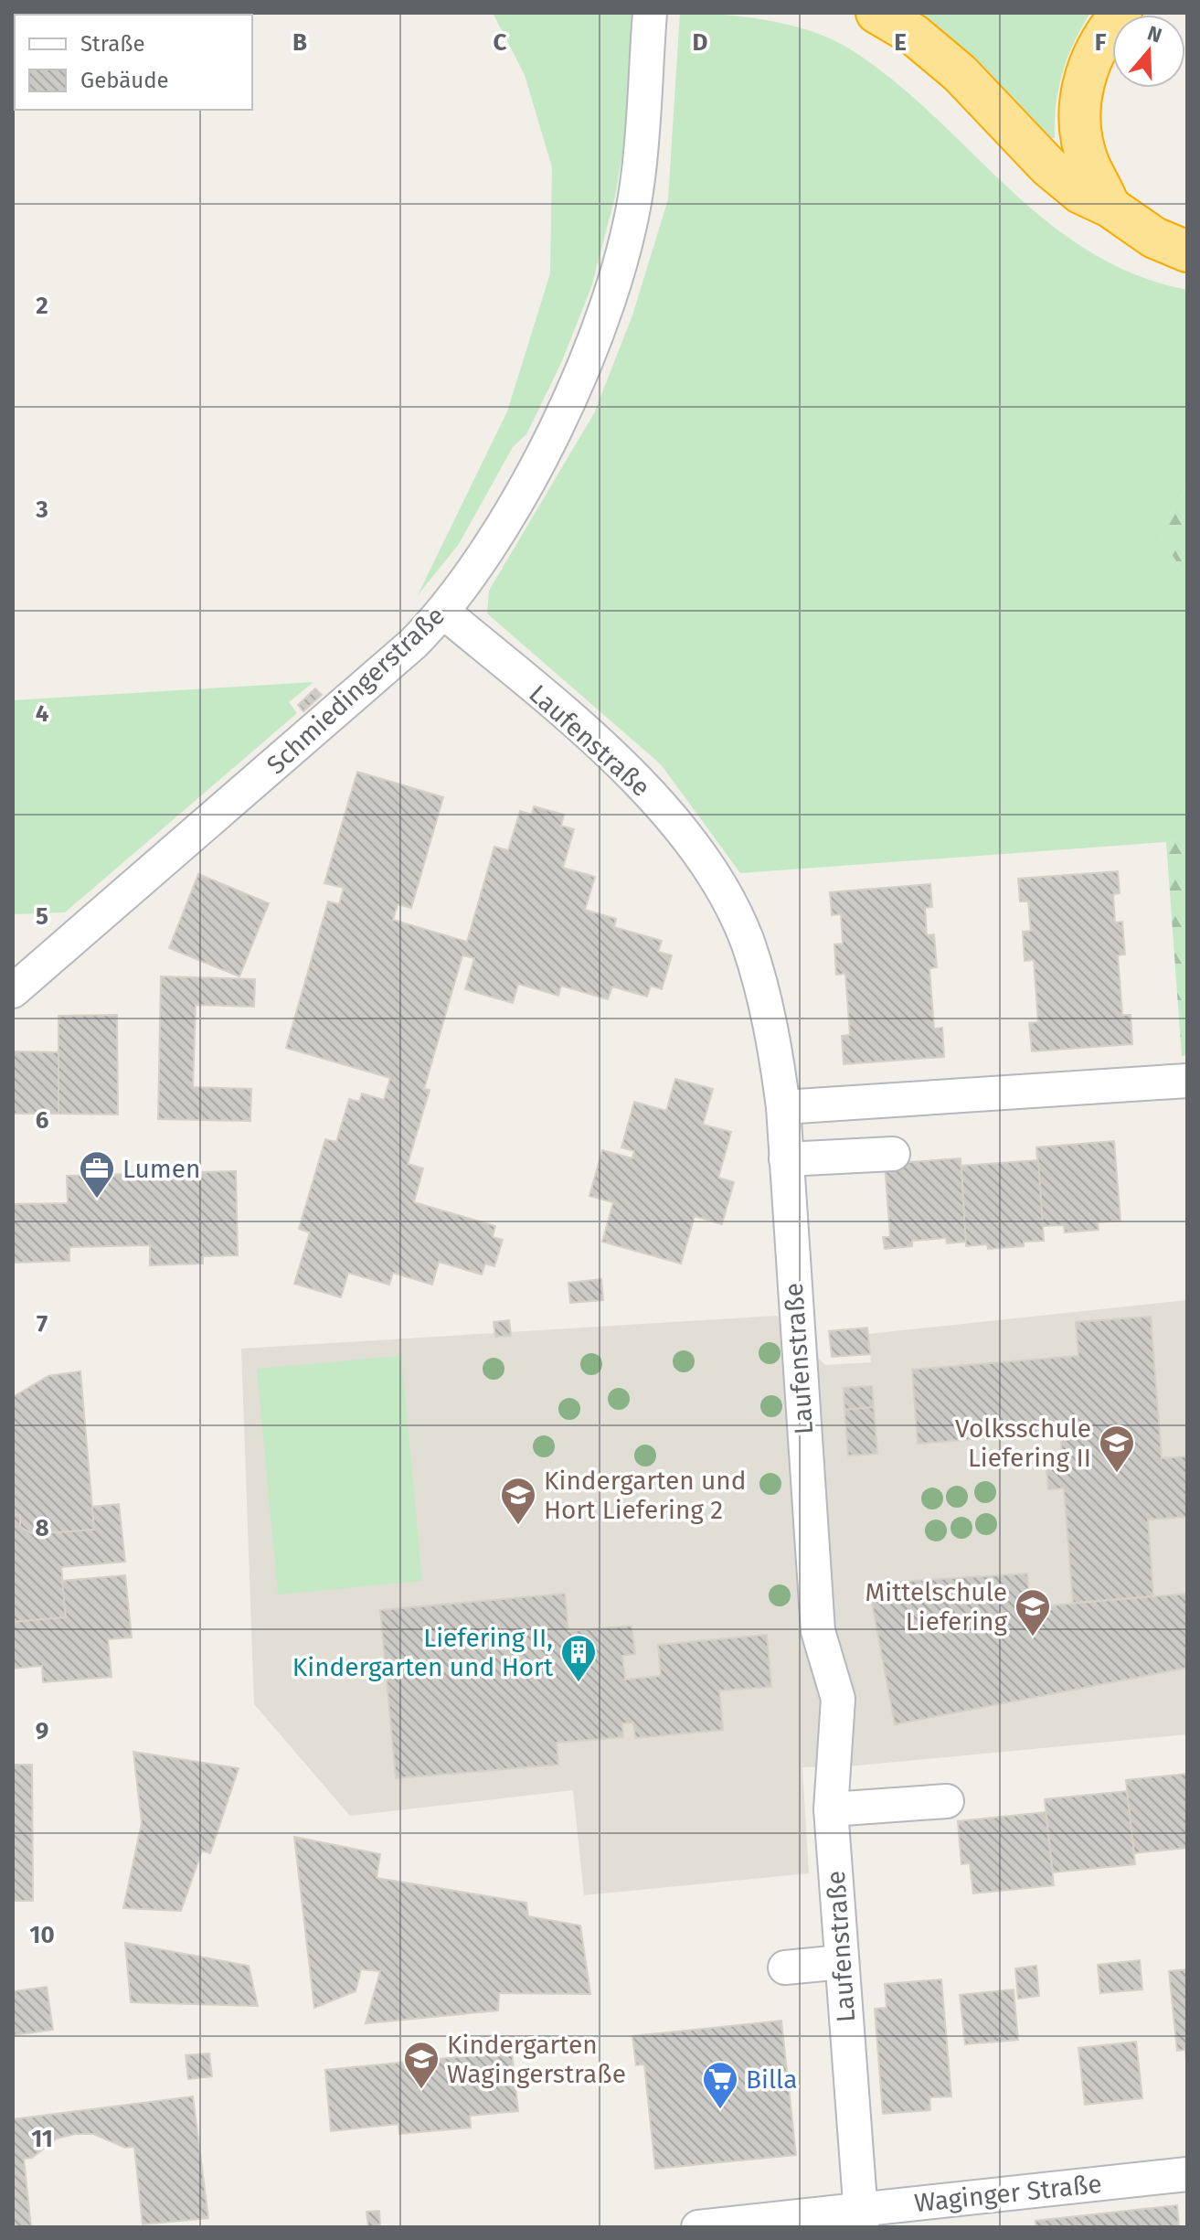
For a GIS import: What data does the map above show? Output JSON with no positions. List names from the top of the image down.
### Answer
{
  "streets": {
    "street": ["Schmiedingerstraße", "Laufenstraße", "Waginger Straße"]
  },
  "crossings": [
    ["Schmiedingerstraße", "Laufenstraße"],
    ["Laufenstraße", "Waginger Straße"]
  ],
  "places": {
    "office": ["Lumen"],
    "school or university": [
      "Volksschule Liefering II",
      "Kindergarten und Hort Liefering 2",
      "Mittelschule Liefering",
      "Kindergarten Wagingerstraße"
    ],
    "building": ["Liefering II, Kindergarten und Hort"],
    "supermarket": ["Billa"]
  },
  "legend": ["Straße", "Gebäude"],
  "north": "top",
  "grid": {
    "columns": [
      "B",
      "C",
      "D",
      "E",
      "F"
    ],
    "rows": [
      "2",
      "3",
      "4",
      "5",
      "6",
      "7",
      "8",
      "9",
      "10",
      "11"
    ]
  }
}
